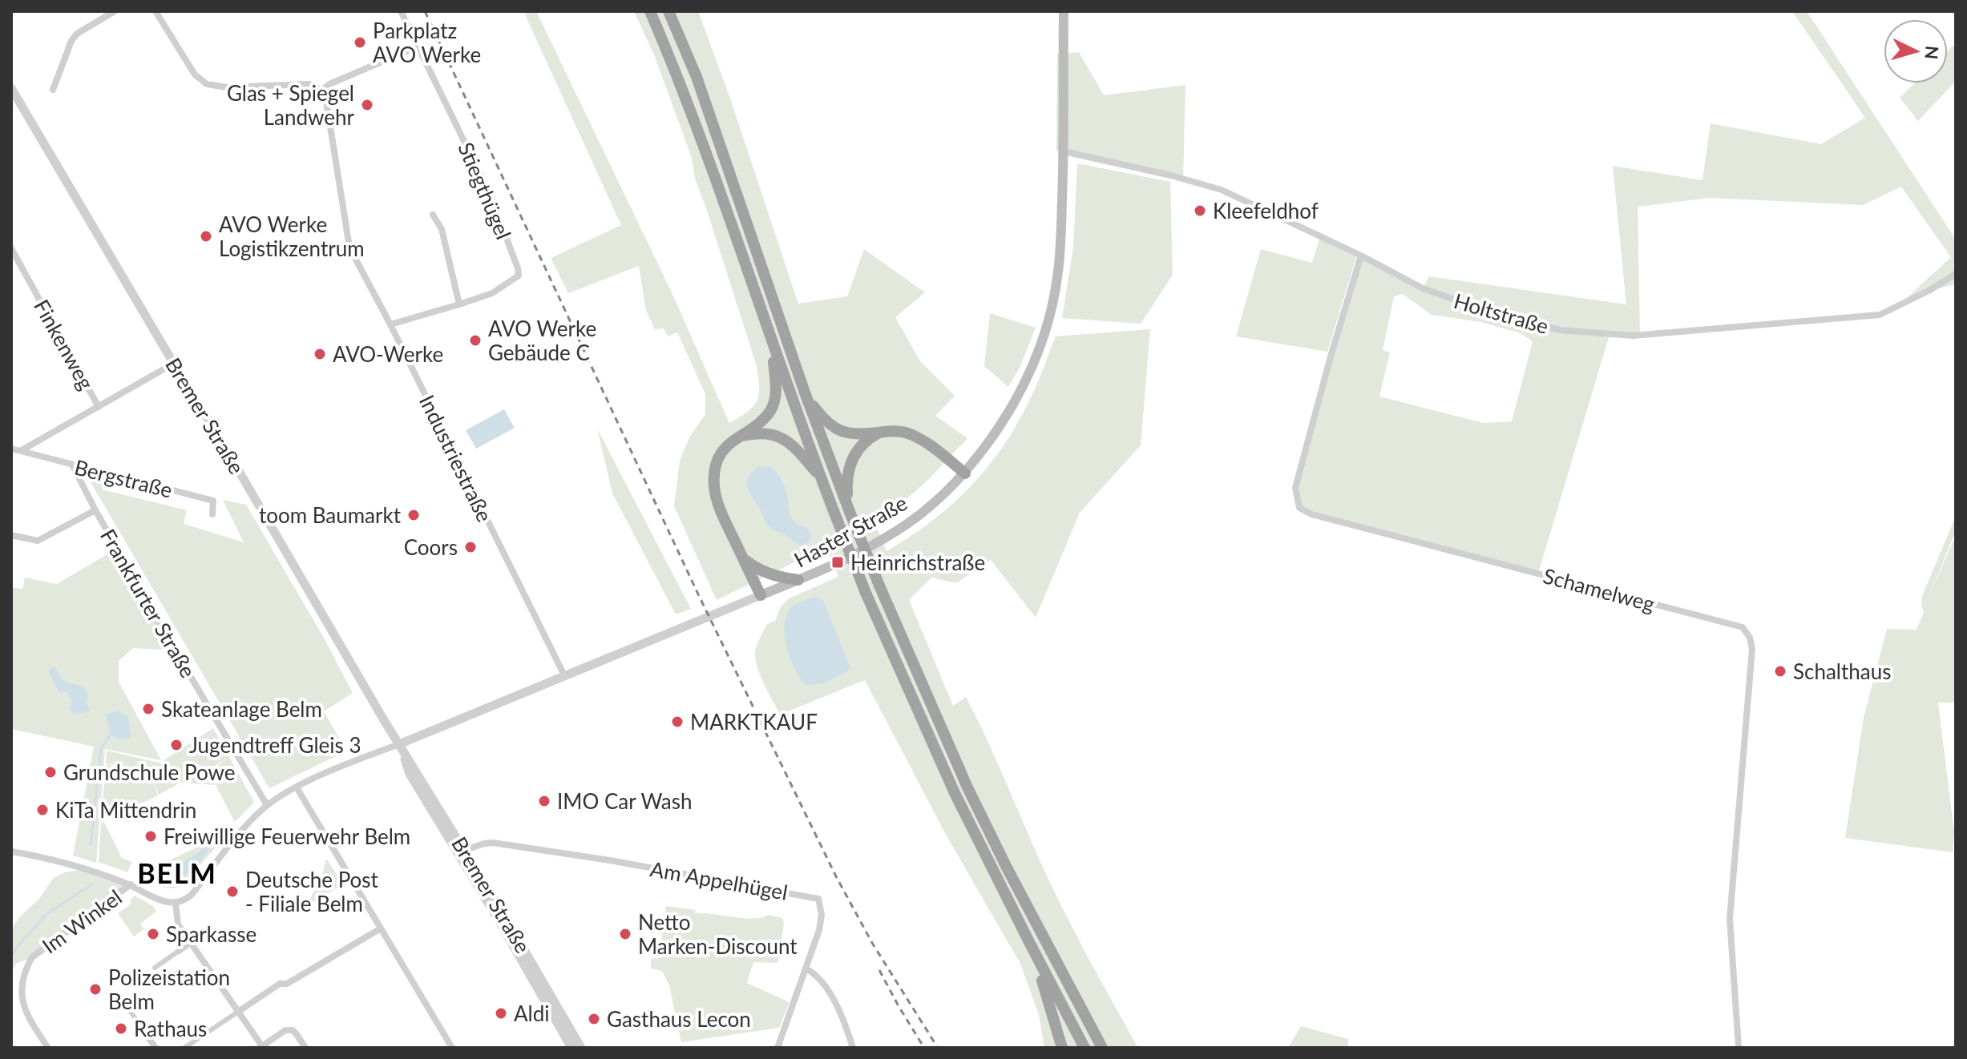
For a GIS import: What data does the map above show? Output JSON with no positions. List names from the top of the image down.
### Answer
{
  "streets": {
    "main road": ["Haster Straße"],
    "street": [
      "Stiegthügel",
      "Holtstraße",
      "Finkenweg",
      "Bremer Straße",
      "Industriestraße",
      "Bergstraße",
      "Schamelweg",
      "Frankfurter Straße",
      "Am Appelhügel",
      "Im Winkel"
    ]
  },
  "crossings": [
    ["Stiegthügel", "Industriestraße"],
    ["Holtstraße", "Haster Straße"],
    ["Holtstraße", "Schamelweg"],
    ["Finkenweg", "Bergstraße"],
    ["Bremer Straße", "Bergstraße"],
    ["Bremer Straße", "Haster Straße"],
    ["Bremer Straße", "Am Appelhügel"],
    ["Industriestraße", "Haster Straße"],
    ["Bergstraße", "Frankfurter Straße"]
  ],
  "districts": ["BELM"],
  "places": {
    "other": [
      "Parkplatz AVO Werke",
      "Glas + Spiegel Landwehr",
      "Kleefeldhof",
      "AVO Werke Logistikzentrum",
      "AVO Werke Gebäude C",
      "AVO-Werke",
      "toom Baumarkt",
      "Coors",
      "Schalthaus",
      "Skateanlage Belm",
      "MARKTKAUF",
      "Jugendtreff Gleis 3",
      "Grundschule Powe",
      "IMO Car Wash",
      "KiTa Mittendrin",
      "Freiwillige Feuerwehr Belm",
      "Deutsche Post - Filiale Belm",
      "Sparkasse",
      "Netto Marken-Discount",
      "Polizeistation Belm",
      "Aldi",
      "Gasthaus Lecon",
      "Rathaus"
    ],
    "transit": ["Heinrichstraße"]
  },
  "north": "right"
}
